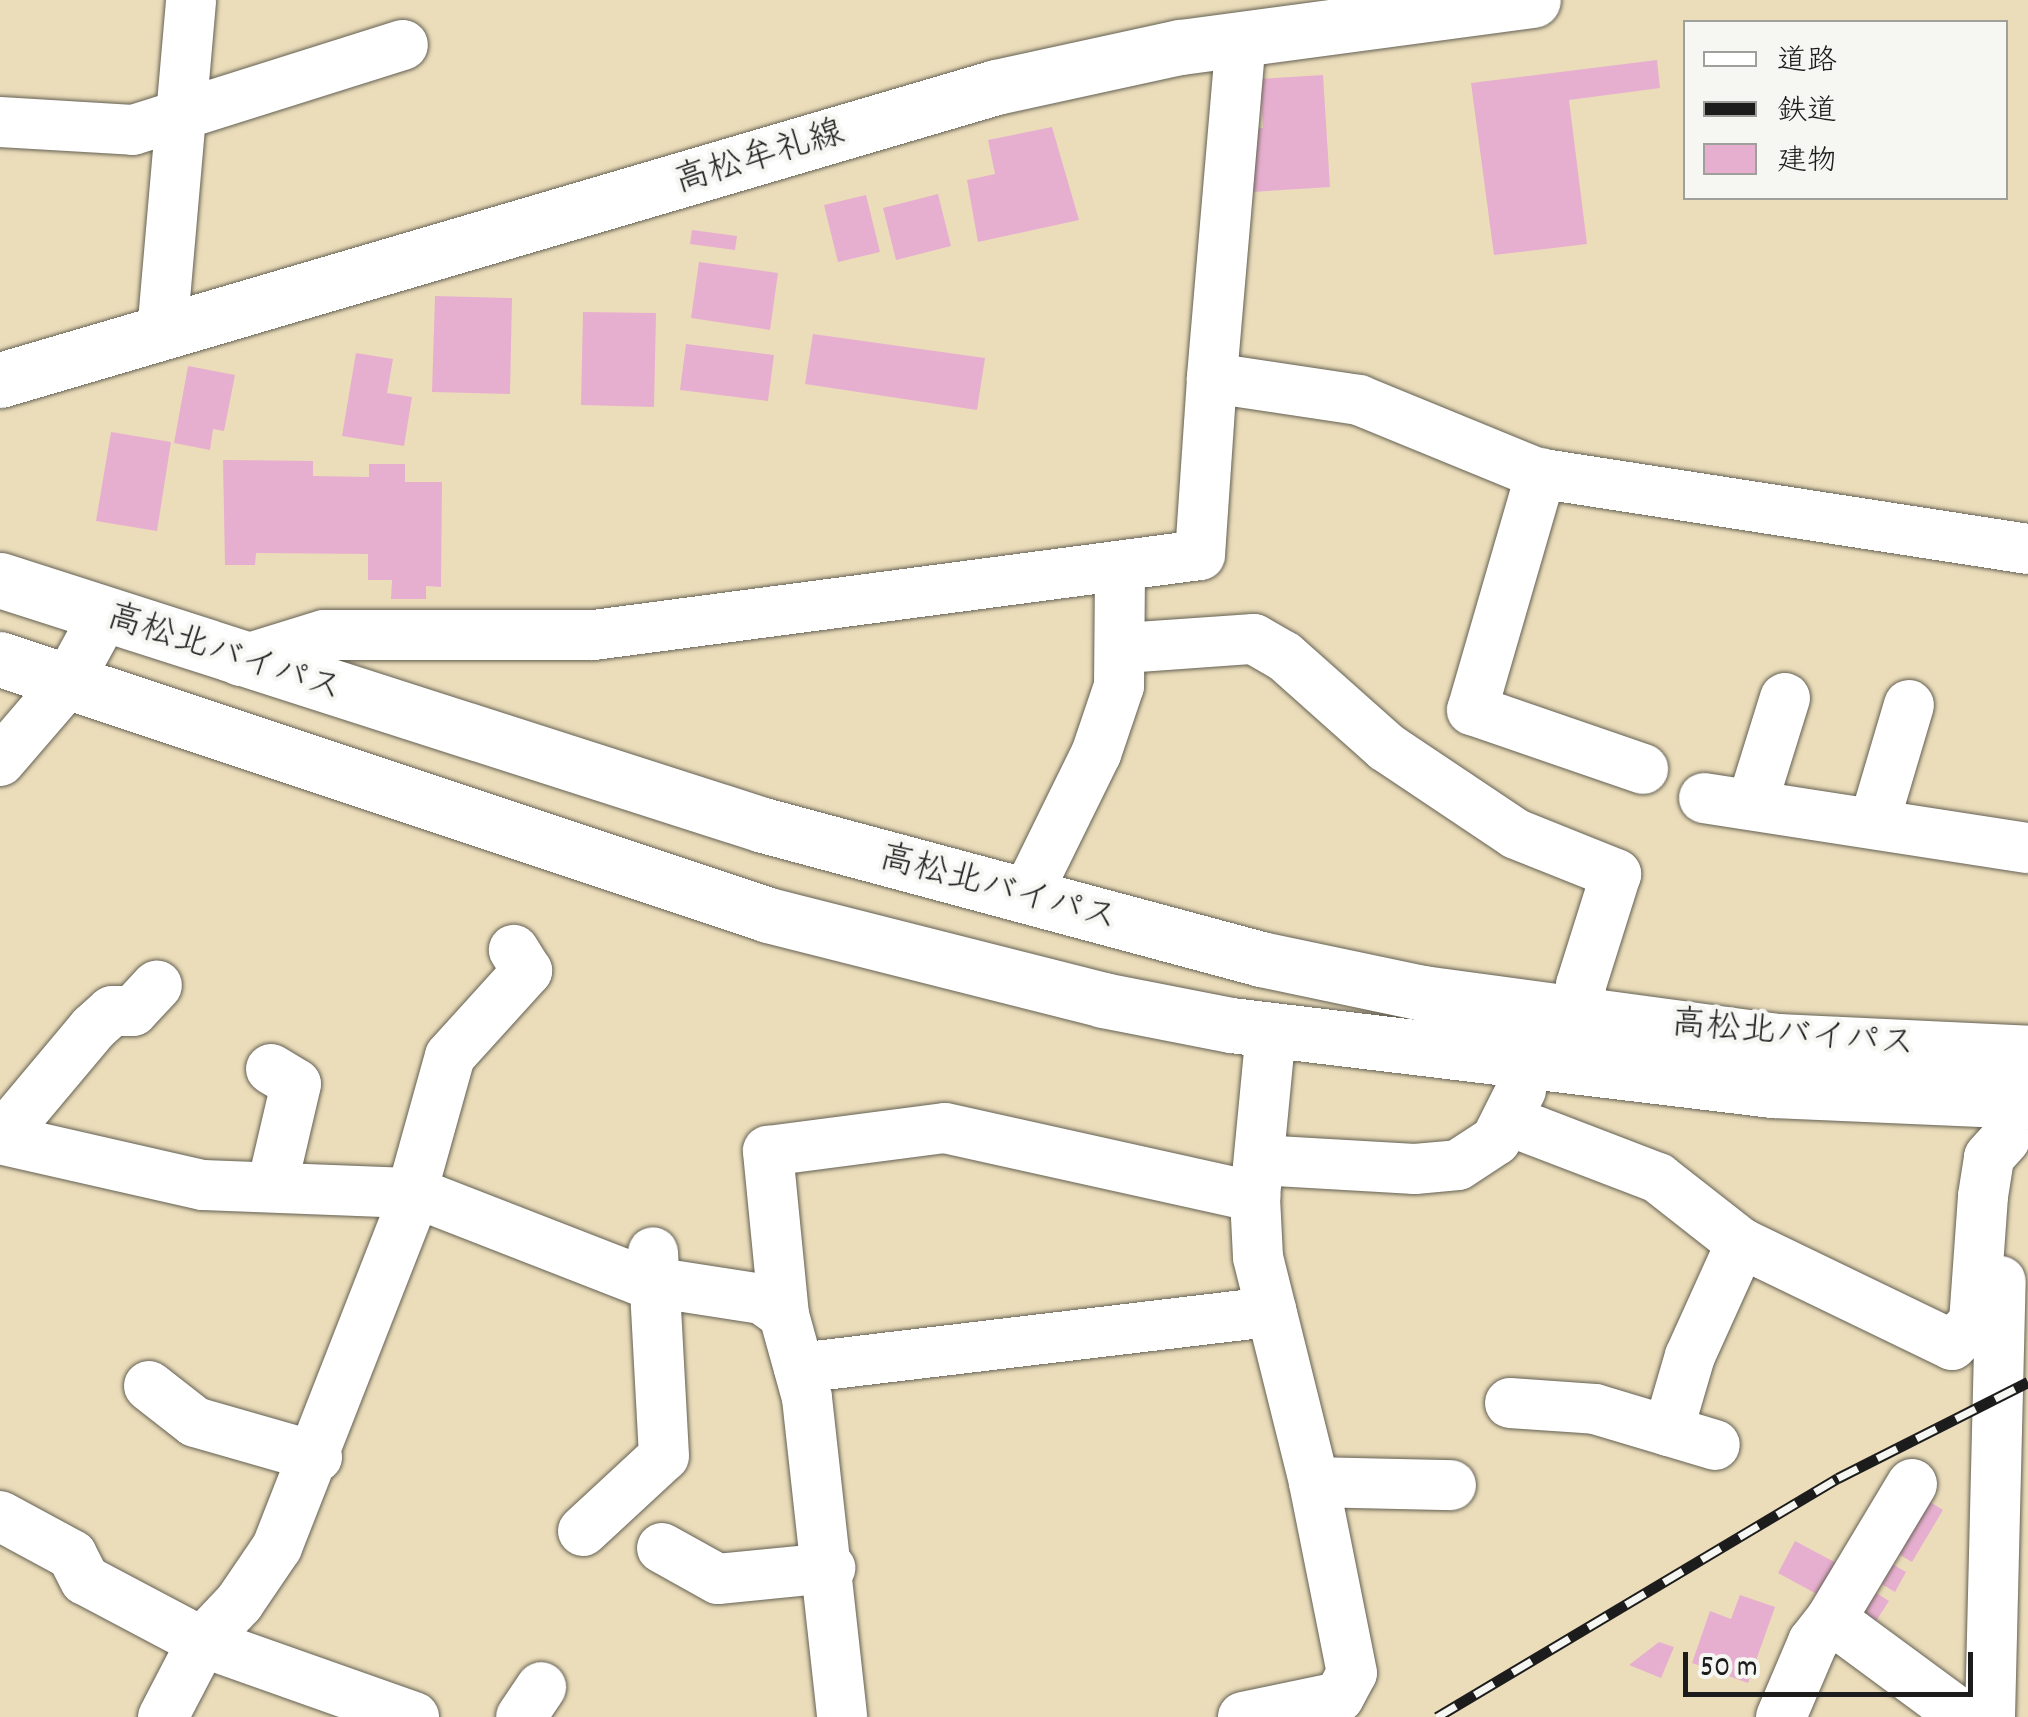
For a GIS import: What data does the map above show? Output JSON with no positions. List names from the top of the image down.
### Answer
{
  "streets": {
    "main road": ["高松牟礼線", "高松北バイパス"]
  },
  "legend": ["道路", "鉄道", "建物"],
  "scale_bar": "50 m"
}
